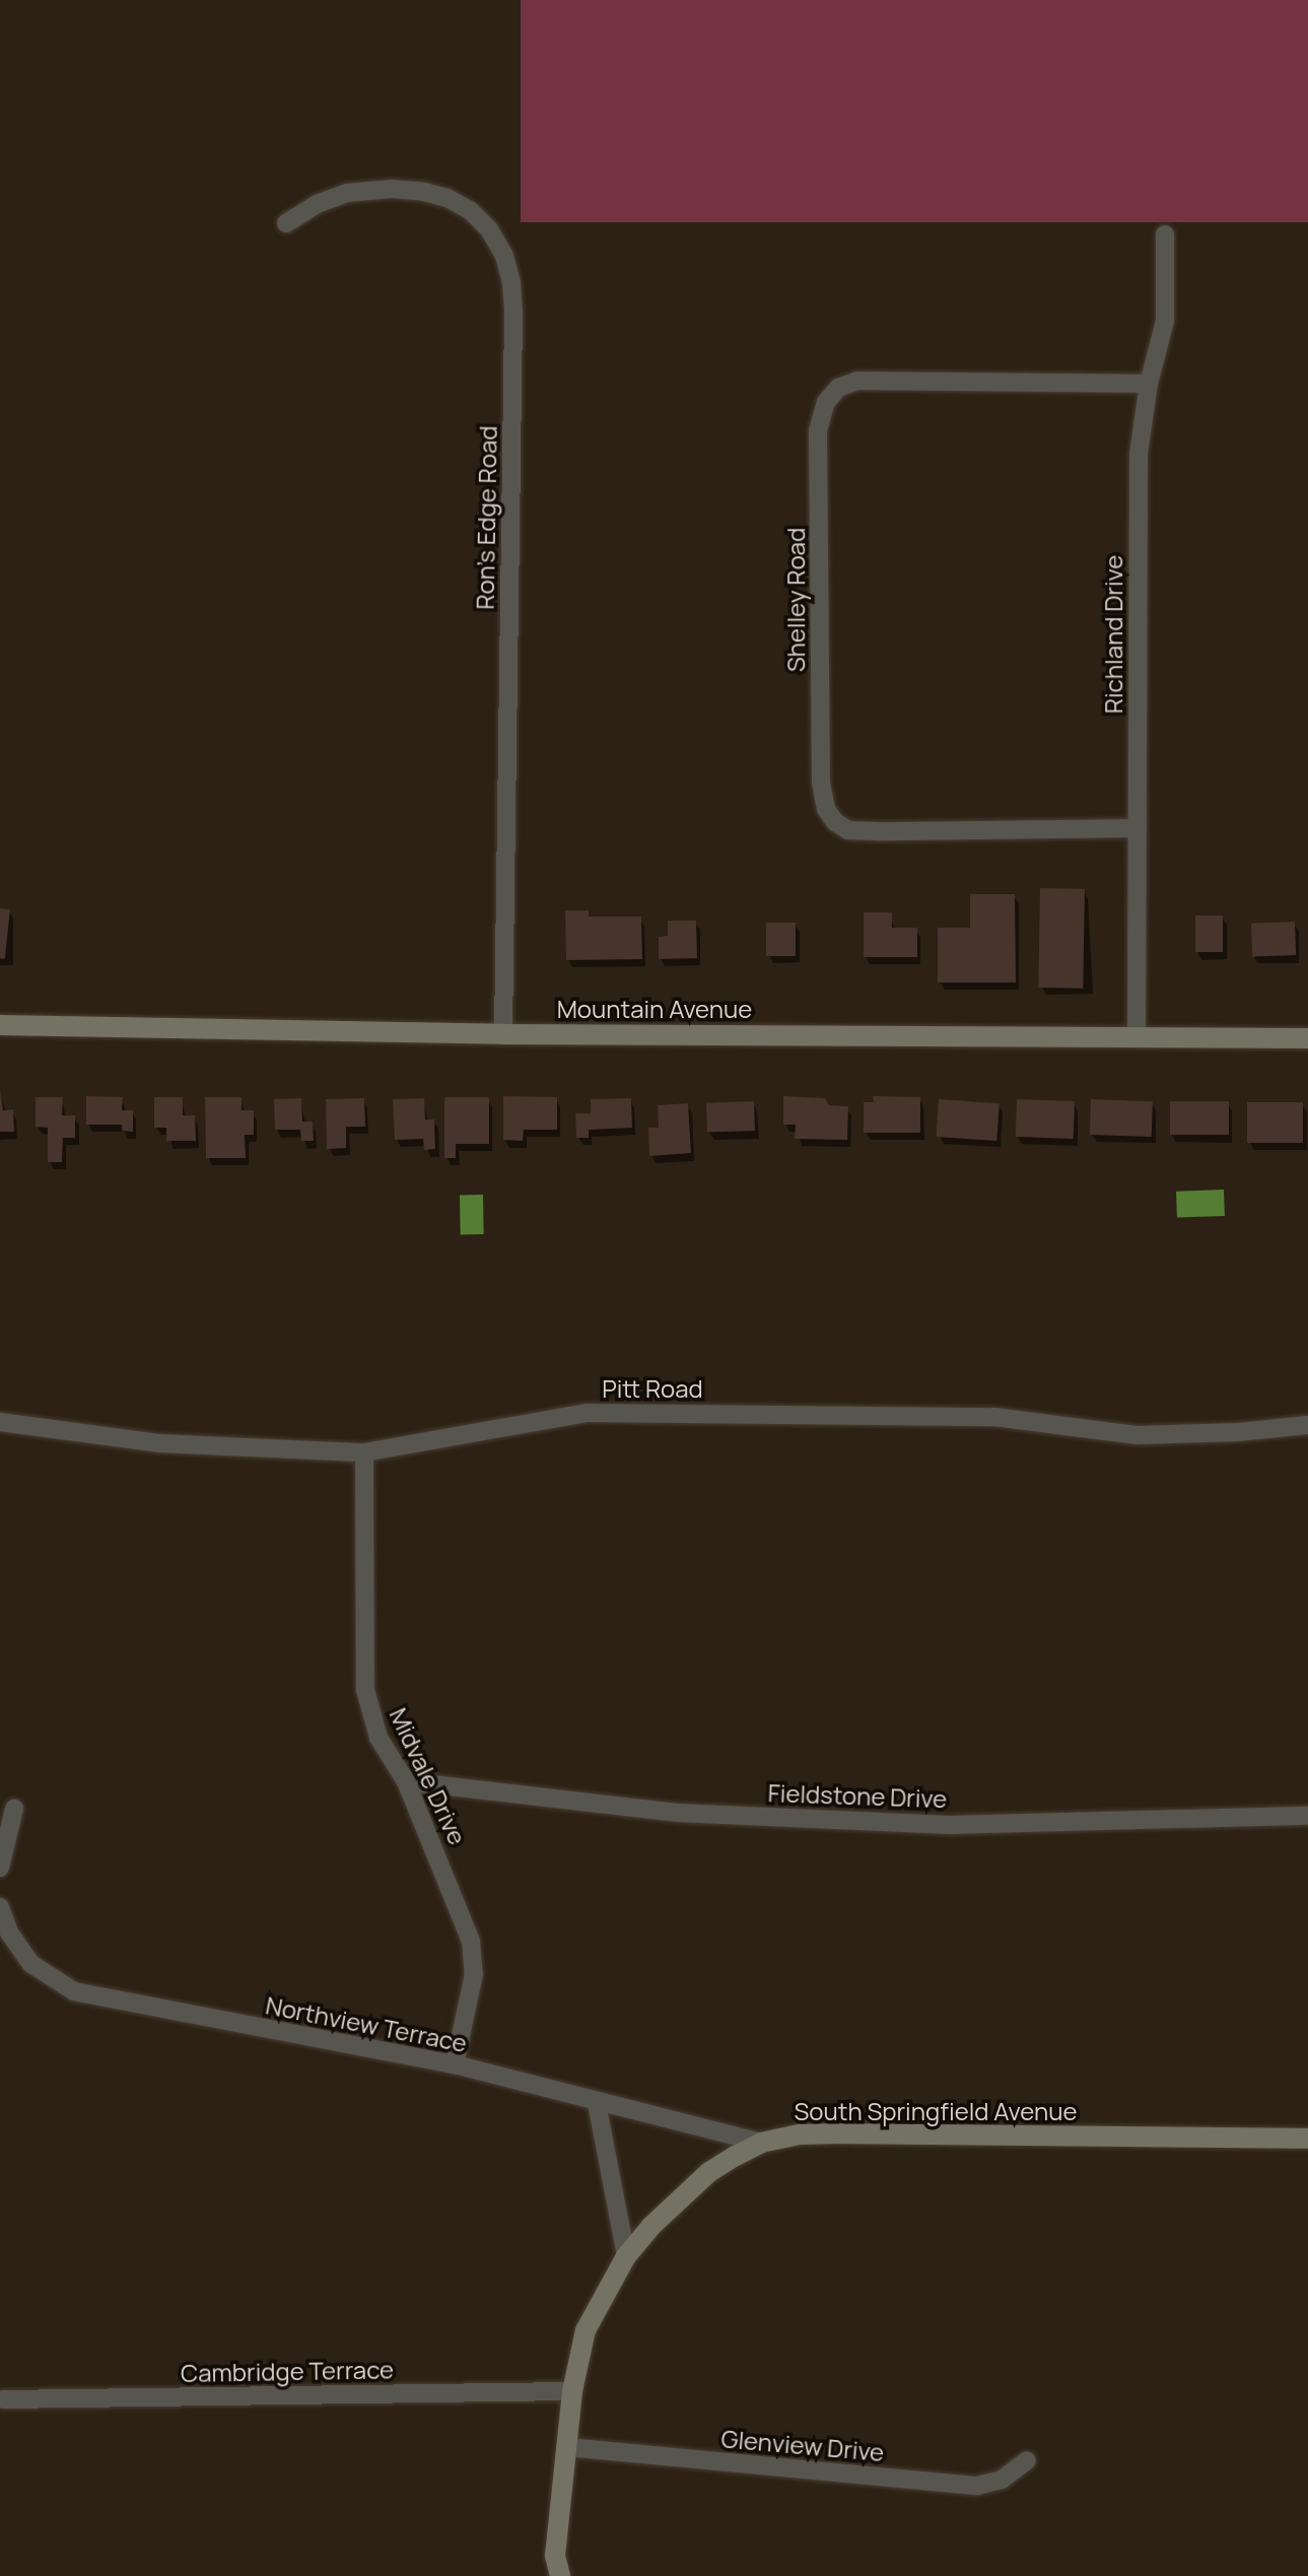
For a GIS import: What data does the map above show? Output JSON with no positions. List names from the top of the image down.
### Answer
{
  "streets": {
    "street": [
      "Ron's Edge Road",
      "Shelley Road",
      "Richland Drive",
      "Mountain Avenue",
      "Pitt Road",
      "Midvale Drive",
      "Fieldstone Drive",
      "Northview Terrace",
      "South Springfield Avenue",
      "Cambridge Terrace",
      "Glenview Drive"
    ]
  },
  "crossings": [
    ["Ron's Edge Road", "Mountain Avenue"],
    ["Shelley Road", "Richland Drive"],
    ["Richland Drive", "Mountain Avenue"],
    ["Pitt Road", "Midvale Drive"],
    ["Midvale Drive", "Fieldstone Drive"],
    ["Midvale Drive", "Northview Terrace"],
    ["Northview Terrace", "South Springfield Avenue"],
    ["South Springfield Avenue", "Cambridge Terrace"],
    ["South Springfield Avenue", "Glenview Drive"]
  ]
}
